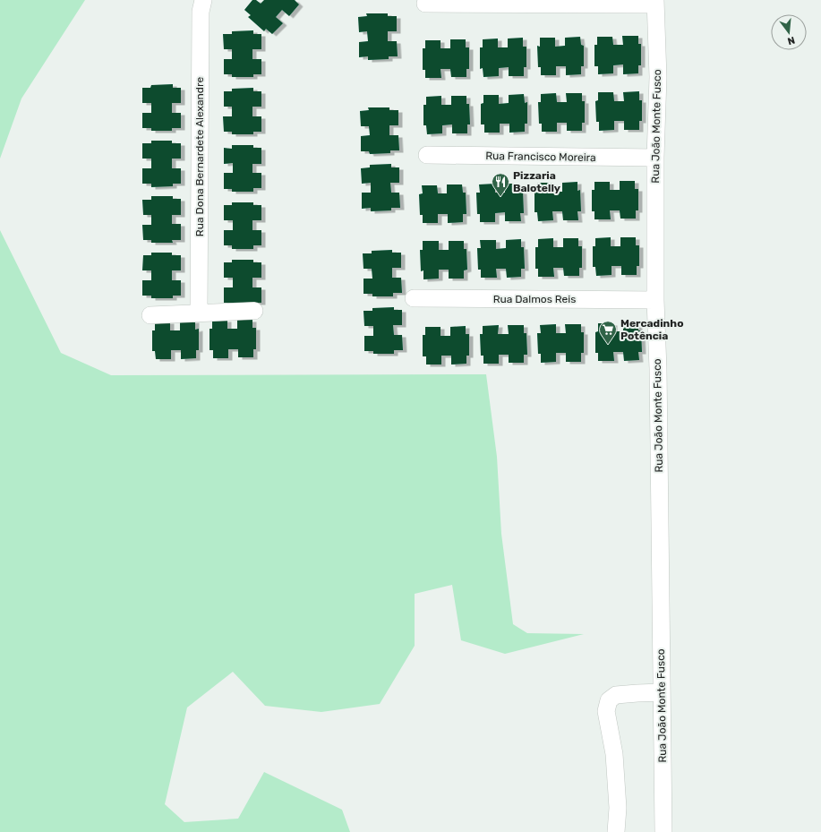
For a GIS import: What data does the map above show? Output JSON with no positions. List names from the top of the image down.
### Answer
{
  "streets": {
    "street": [
      "Rua João Monte Fusco",
      "Rua Dona Bernardete Alexandre",
      "Rua Francisco Moreira",
      "Rua Dalmos Reis"
    ]
  },
  "crossings": [
    ["Rua João Monte Fusco", "Rua Francisco Moreira"],
    ["Rua João Monte Fusco", "Rua Dalmos Reis"]
  ],
  "places": {
    "restaurant": ["Pizzaria Balotelly"],
    "supermarket": ["Mercadinho Potência"]
  },
  "north": "bottom"
}
